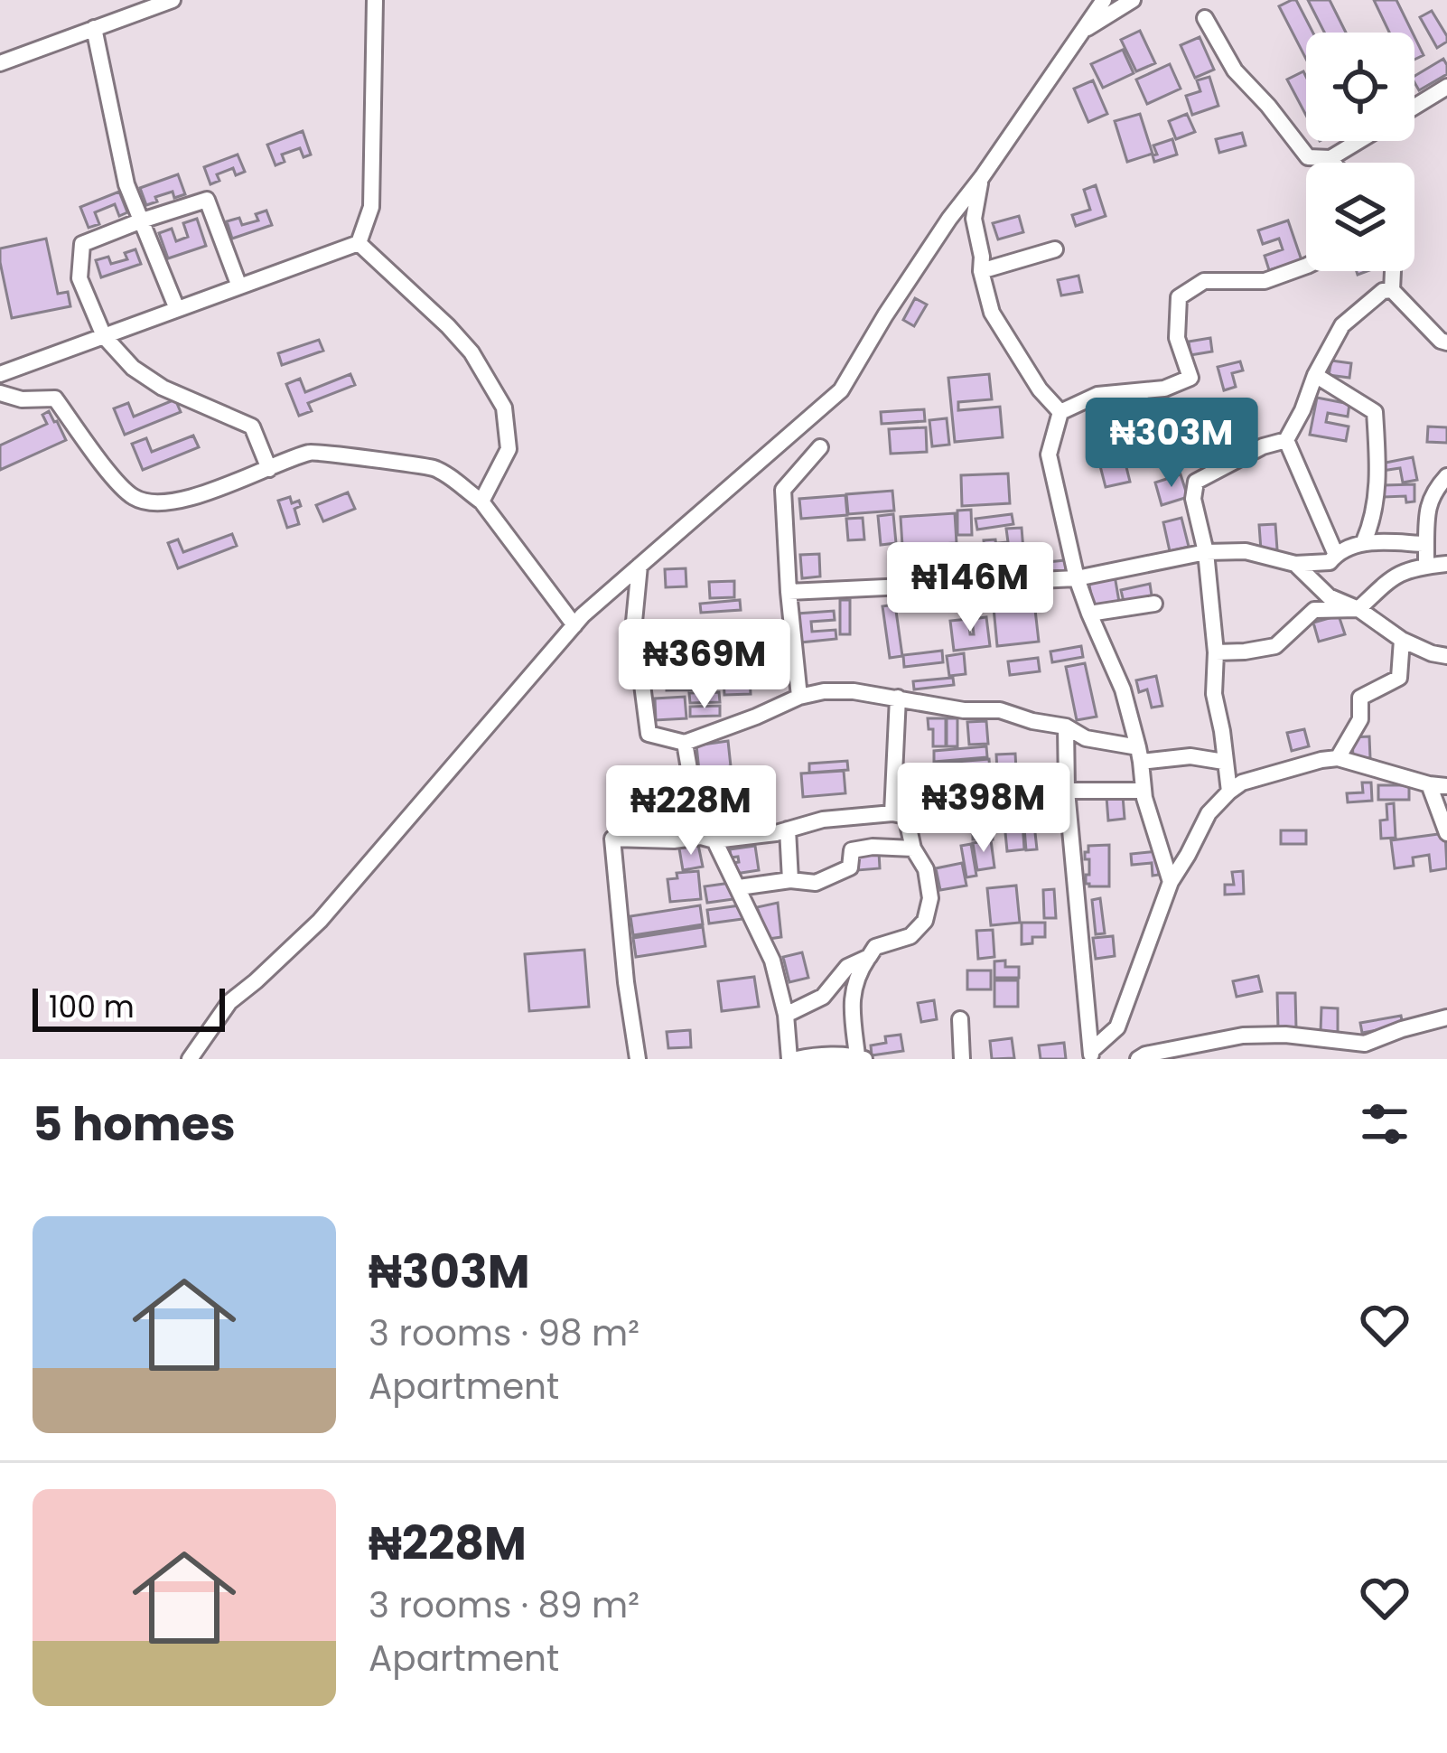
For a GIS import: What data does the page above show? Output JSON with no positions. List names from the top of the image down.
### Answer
{
  "scale_bar": "100 m",
  "page": {
    "price": [
      "₦303M",
      "₦146M",
      "₦369M",
      "₦398M",
      "₦228M"
    ],
    "scale": "100 m",
    "heading": "5 homes",
    "list": [
      {
        "name": "₦303M",
        "note": "3 rooms · 98 m² · Apartment"
      },
      {
        "name": "₦228M",
        "note": "3 rooms · 89 m² · Apartment"
      }
    ]
  }
}
